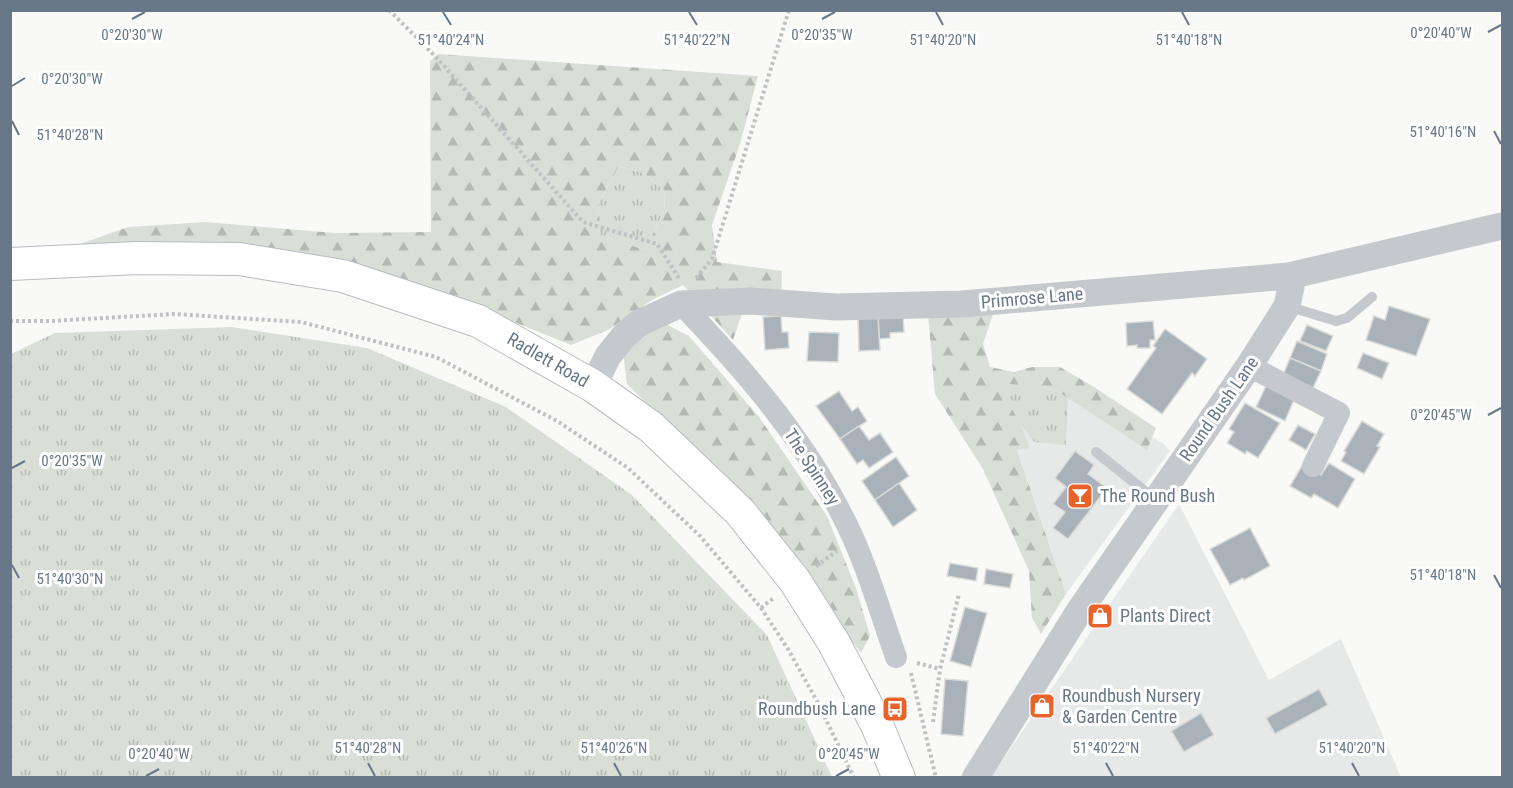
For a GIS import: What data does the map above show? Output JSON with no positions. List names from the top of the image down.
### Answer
{
  "streets": {
    "main road": ["Radlett Road"],
    "street": ["Primrose Lane", "Round Bush Lane", "The Spinney"]
  },
  "crossings": [
    ["Primrose Lane", "Radlett Road"],
    ["Primrose Lane", "Round Bush Lane"],
    ["Primrose Lane", "The Spinney"]
  ],
  "places": {
    "bar": ["The Round Bush"],
    "shop": ["Plants Direct", "Roundbush Nursery & Garden Centre"],
    "bus stop": ["Roundbush Lane"]
  },
  "coordinates": [
    "0°20'40\"W",
    "0°20'30\"W",
    "0°20'35\"W",
    "51°40'24\"N",
    "51°40'22\"N",
    "51°40'20\"N",
    "51°40'18\"N",
    "51°40'16\"N",
    "51°40'28\"N",
    "0°20'45\"W",
    "51°40'30\"N",
    "51°40'26\"N"
  ]
}
